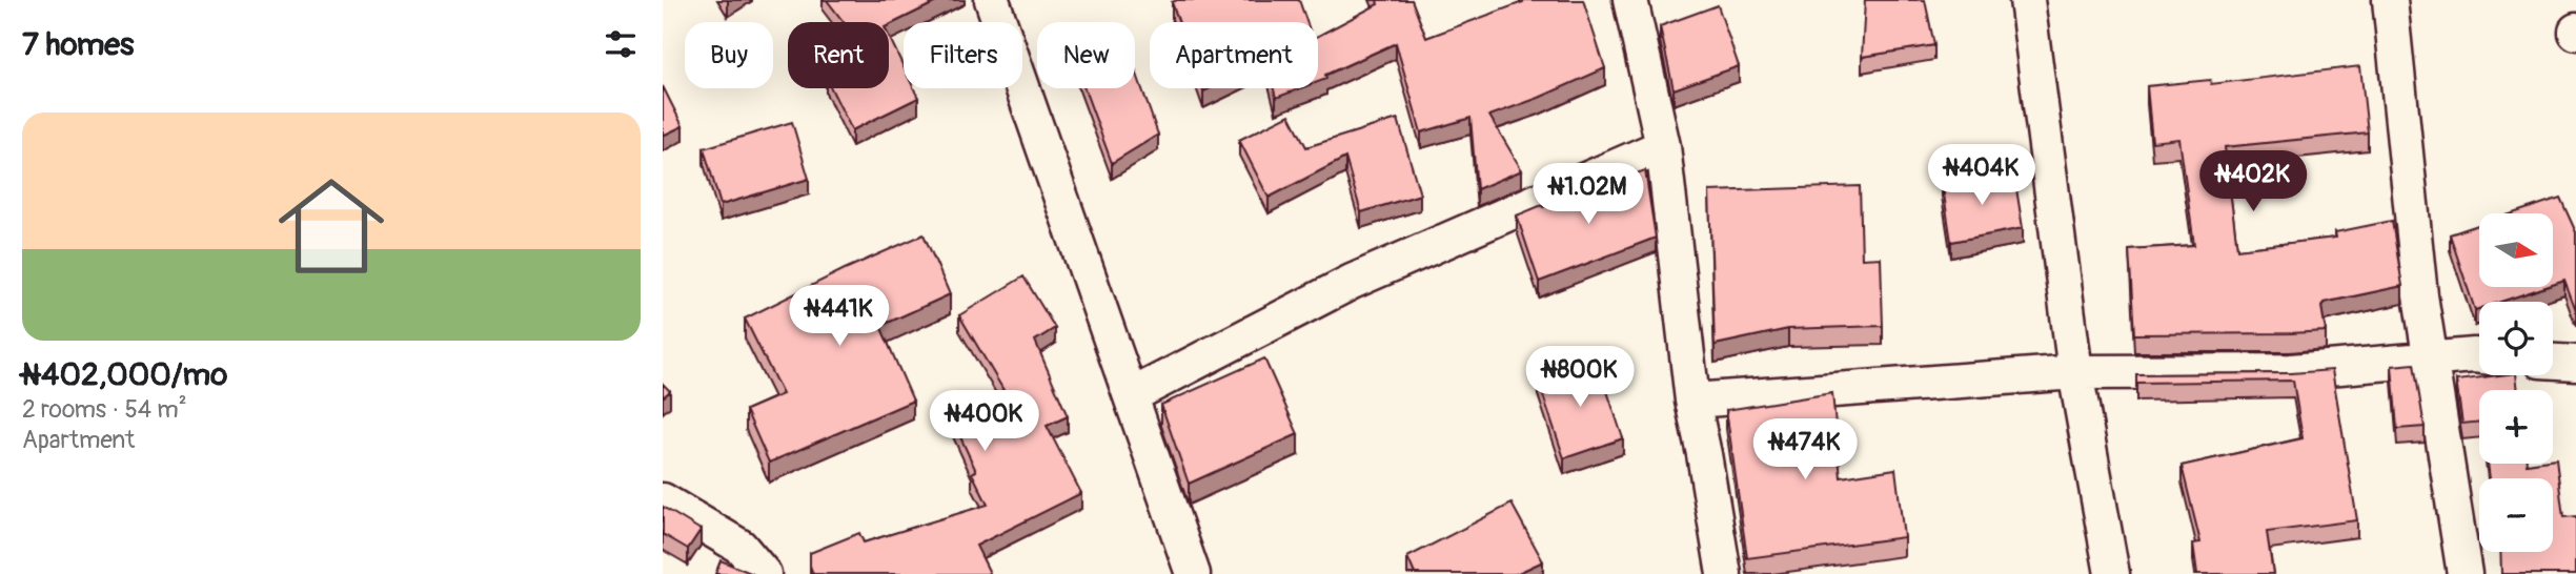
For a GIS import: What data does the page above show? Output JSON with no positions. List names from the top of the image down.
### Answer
{
  "north": "right",
  "page": {
    "heading": "7 homes",
    "chip": [
      "Buy",
      "Rent",
      "Filters",
      "New",
      "Apartment"
    ],
    "list": [
      {
        "name": "₦402,000/mo",
        "note": "2 rooms · 54 m² · Apartment"
      }
    ],
    "price": [
      "₦404K",
      "₦402K",
      "₦1.02M",
      "₦441K",
      "₦800K",
      "₦400K",
      "₦474K"
    ],
    "map_buttons": ["+", "−"]
  }
}
